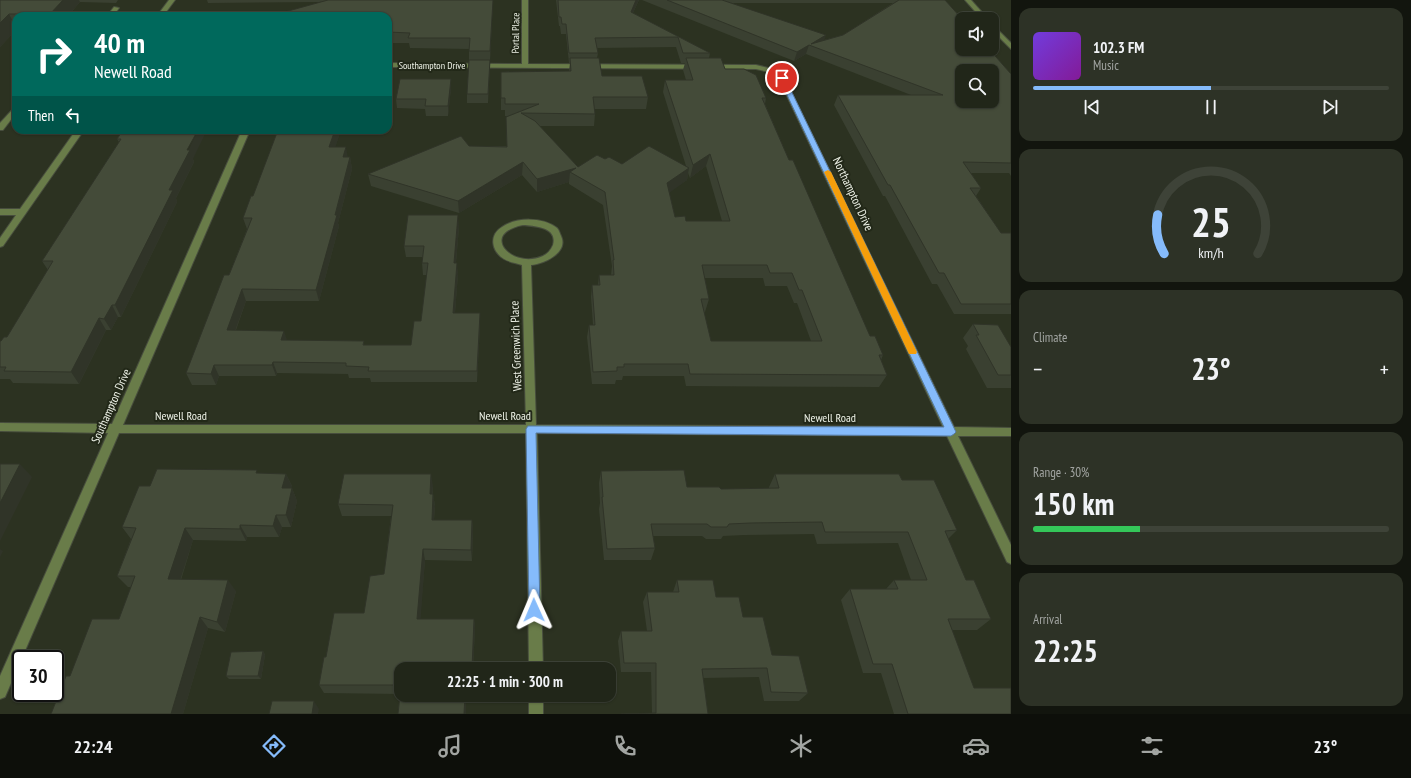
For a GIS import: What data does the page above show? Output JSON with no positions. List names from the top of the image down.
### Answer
{
  "streets": {
    "street": [
      "Portal Place",
      "Southampton Drive",
      "Northampton Drive",
      "West Greenwich Place",
      "Newell Road"
    ]
  },
  "crossings": [
    ["Portal Place", "Southampton Drive"],
    ["Portal Place", "Northampton Drive"],
    ["Southampton Drive", "Northampton Drive"],
    ["Southampton Drive", "Newell Road"],
    ["Northampton Drive", "Newell Road"],
    ["West Greenwich Place", "Newell Road"]
  ],
  "page": {
    "turn": ["40 m", "Newell Road"],
    "song": ["102.3 FM", "Music"],
    "then": "Then",
    "tile": [
      "Climate",
      ["Range · 30%", "150 km"],
      ["Arrival", "22:25"]
    ],
    "heat": ["−", "23°", "+"],
    "limit": "30",
    "trip": "22:25 · 1 min · 300 m",
    "tabs": ["22:24", "23°"],
    "gauge": ["25", "km/h"]
  }
}
